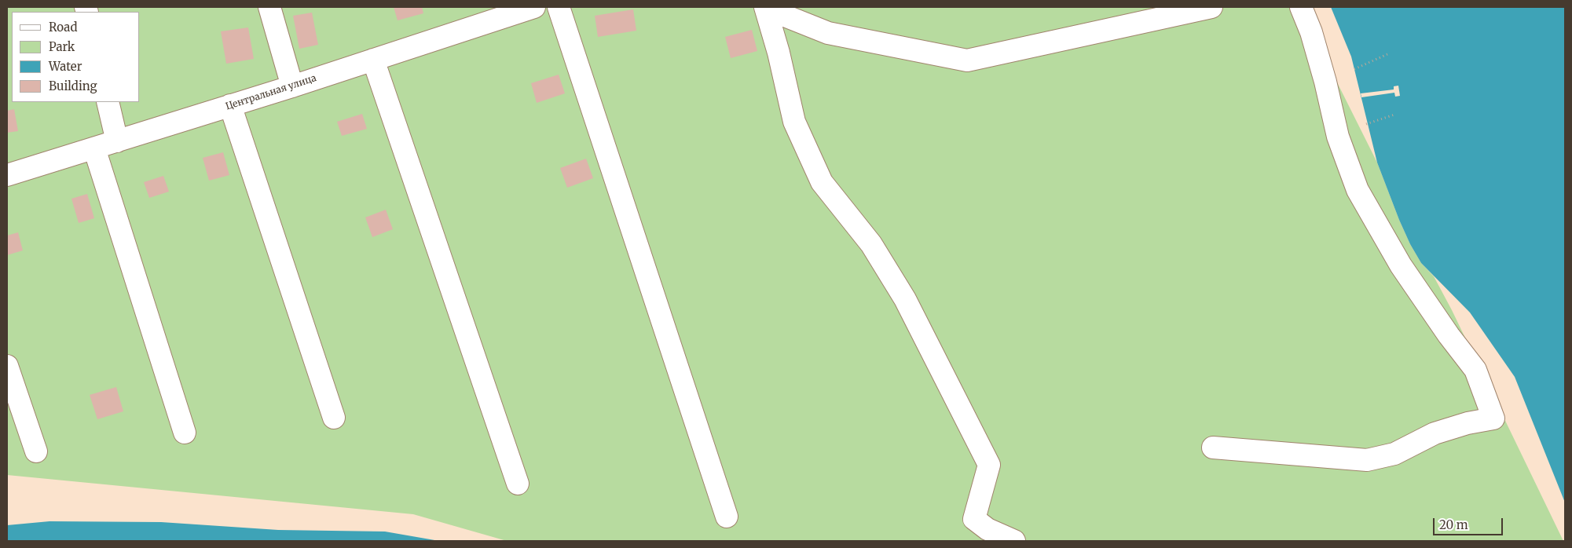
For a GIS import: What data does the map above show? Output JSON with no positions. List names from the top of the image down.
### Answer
{
  "streets": {
    "street": ["Центральная улица"]
  },
  "legend": [
    "Road",
    "Park",
    "Water",
    "Building"
  ],
  "scale_bar": "20 m"
}
